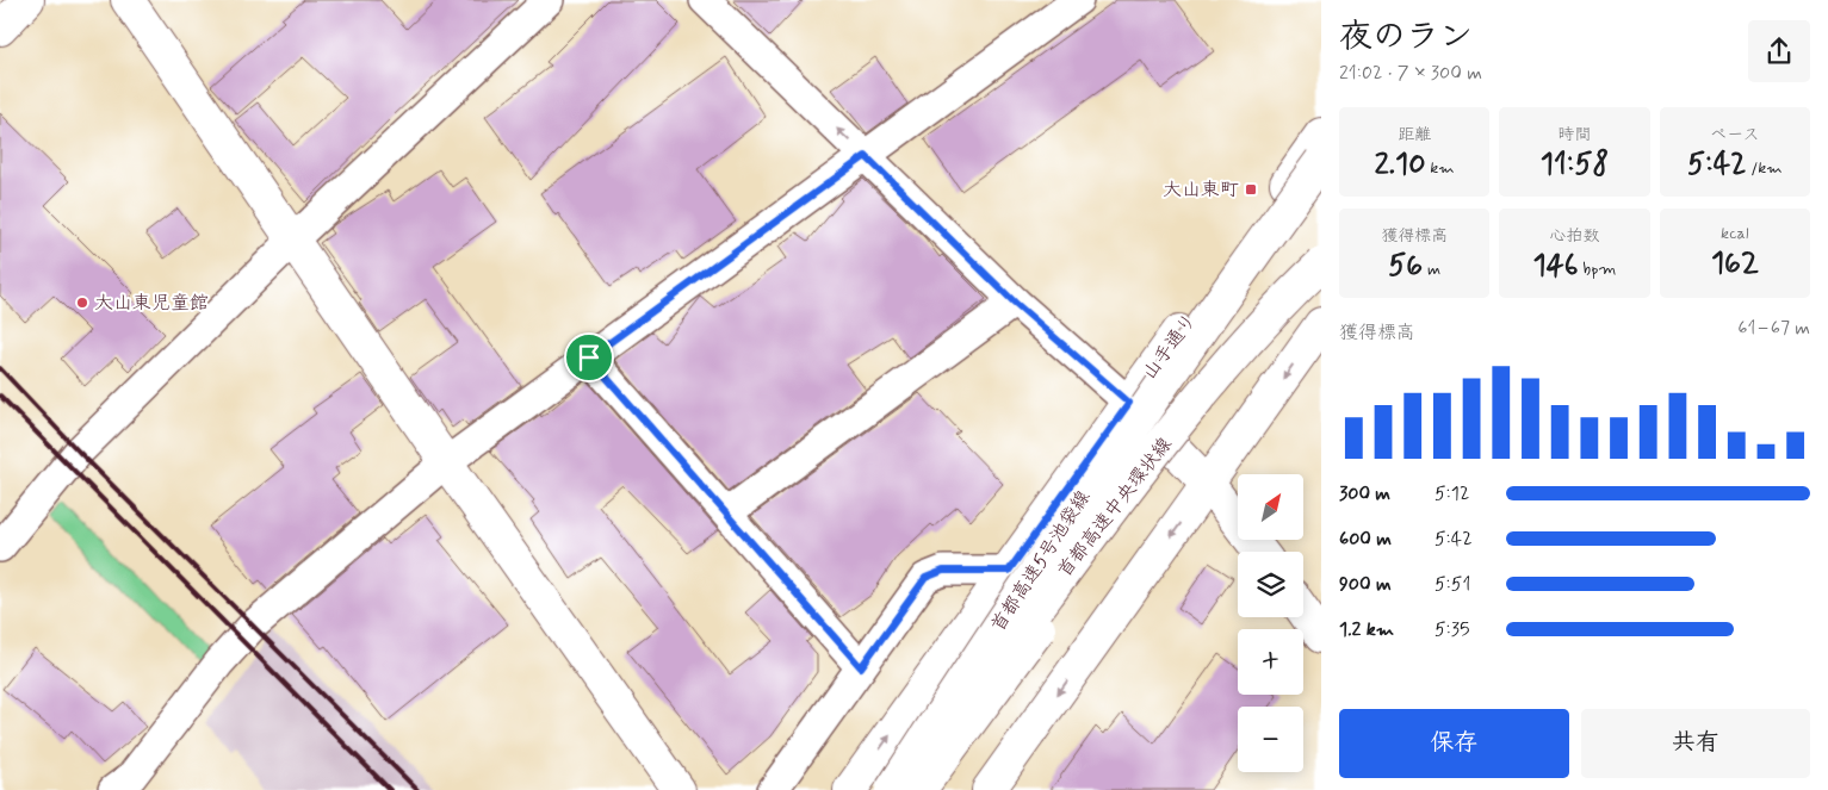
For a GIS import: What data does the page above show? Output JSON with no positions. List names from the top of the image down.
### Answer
{
  "streets": {
    "main road": ["山手通り", "首都高速中央環状線", "首都高速5号池袋線"]
  },
  "places": {
    "transit": ["大山東町"],
    "other": ["大山東児童館"]
  },
  "north": "top right",
  "page": {
    "heading": ["夜のラン", "21:02 · 7 × 300 m"],
    "stats": [
      ["距離", "2.10 km"],
      ["時間", "11:58"],
      ["ペース", "5:42 /km"],
      ["獲得標高", "56 m"],
      ["心拍数", "146 bpm"],
      ["kcal", "162"]
    ],
    "chart": ["獲得標高", "61–67 m"],
    "list": [
      {
        "name": "300 m",
        "note": "5:12"
      },
      {
        "name": "600 m",
        "note": "5:42"
      },
      {
        "name": "900 m",
        "note": "5:51"
      },
      {
        "name": "1.2 km",
        "note": "5:35"
      }
    ],
    "map_buttons": ["+", "−"],
    "buttons": ["保存", "共有"]
  }
}
